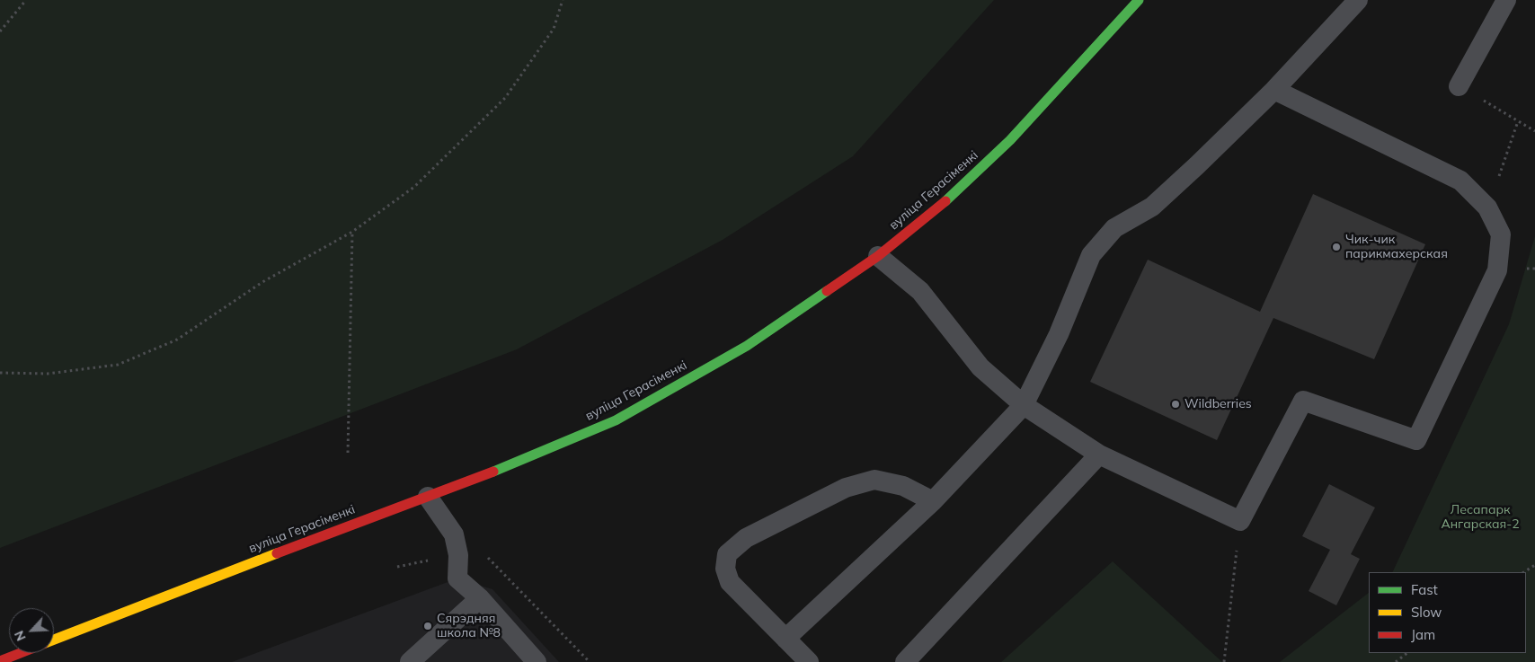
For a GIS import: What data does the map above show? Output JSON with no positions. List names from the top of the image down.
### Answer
{
  "streets": {
    "street": ["вуліца Герасіменкі"]
  },
  "parks": ["Лесапарк Ангарская-2"],
  "places": ["Чик-чик парикмахерская", "Wildberries", "Сярэдняя школа №8"],
  "legend": ["Fast", "Slow", "Jam"],
  "north": "bottom left"
}
